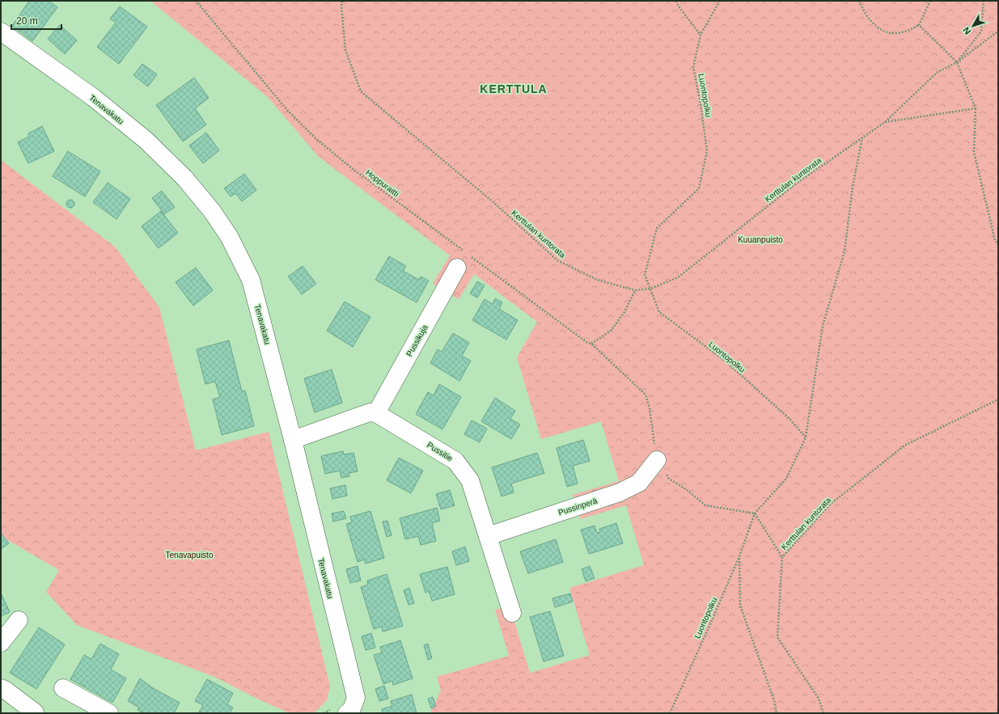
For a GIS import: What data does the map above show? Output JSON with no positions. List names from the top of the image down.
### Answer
{
  "streets": {
    "street": [
      "Tenavakatu",
      "Pussikuja",
      "Pussitie",
      "Pussinperä"
    ],
    "path": ["Luontopolku", "Kerttulan kuntorata", "Hoppuraitti"]
  },
  "crossings": [
    ["Luontopolku", "Kerttulan kuntorata"],
    ["Pussikuja", "Pussitie"],
    ["Pussitie", "Pussinperä"]
  ],
  "districts": ["KERTTULA"],
  "parks": ["Kuuanpuisto", "Tenavapuisto"],
  "scale_bar": "20 m",
  "north": "bottom left"
}
